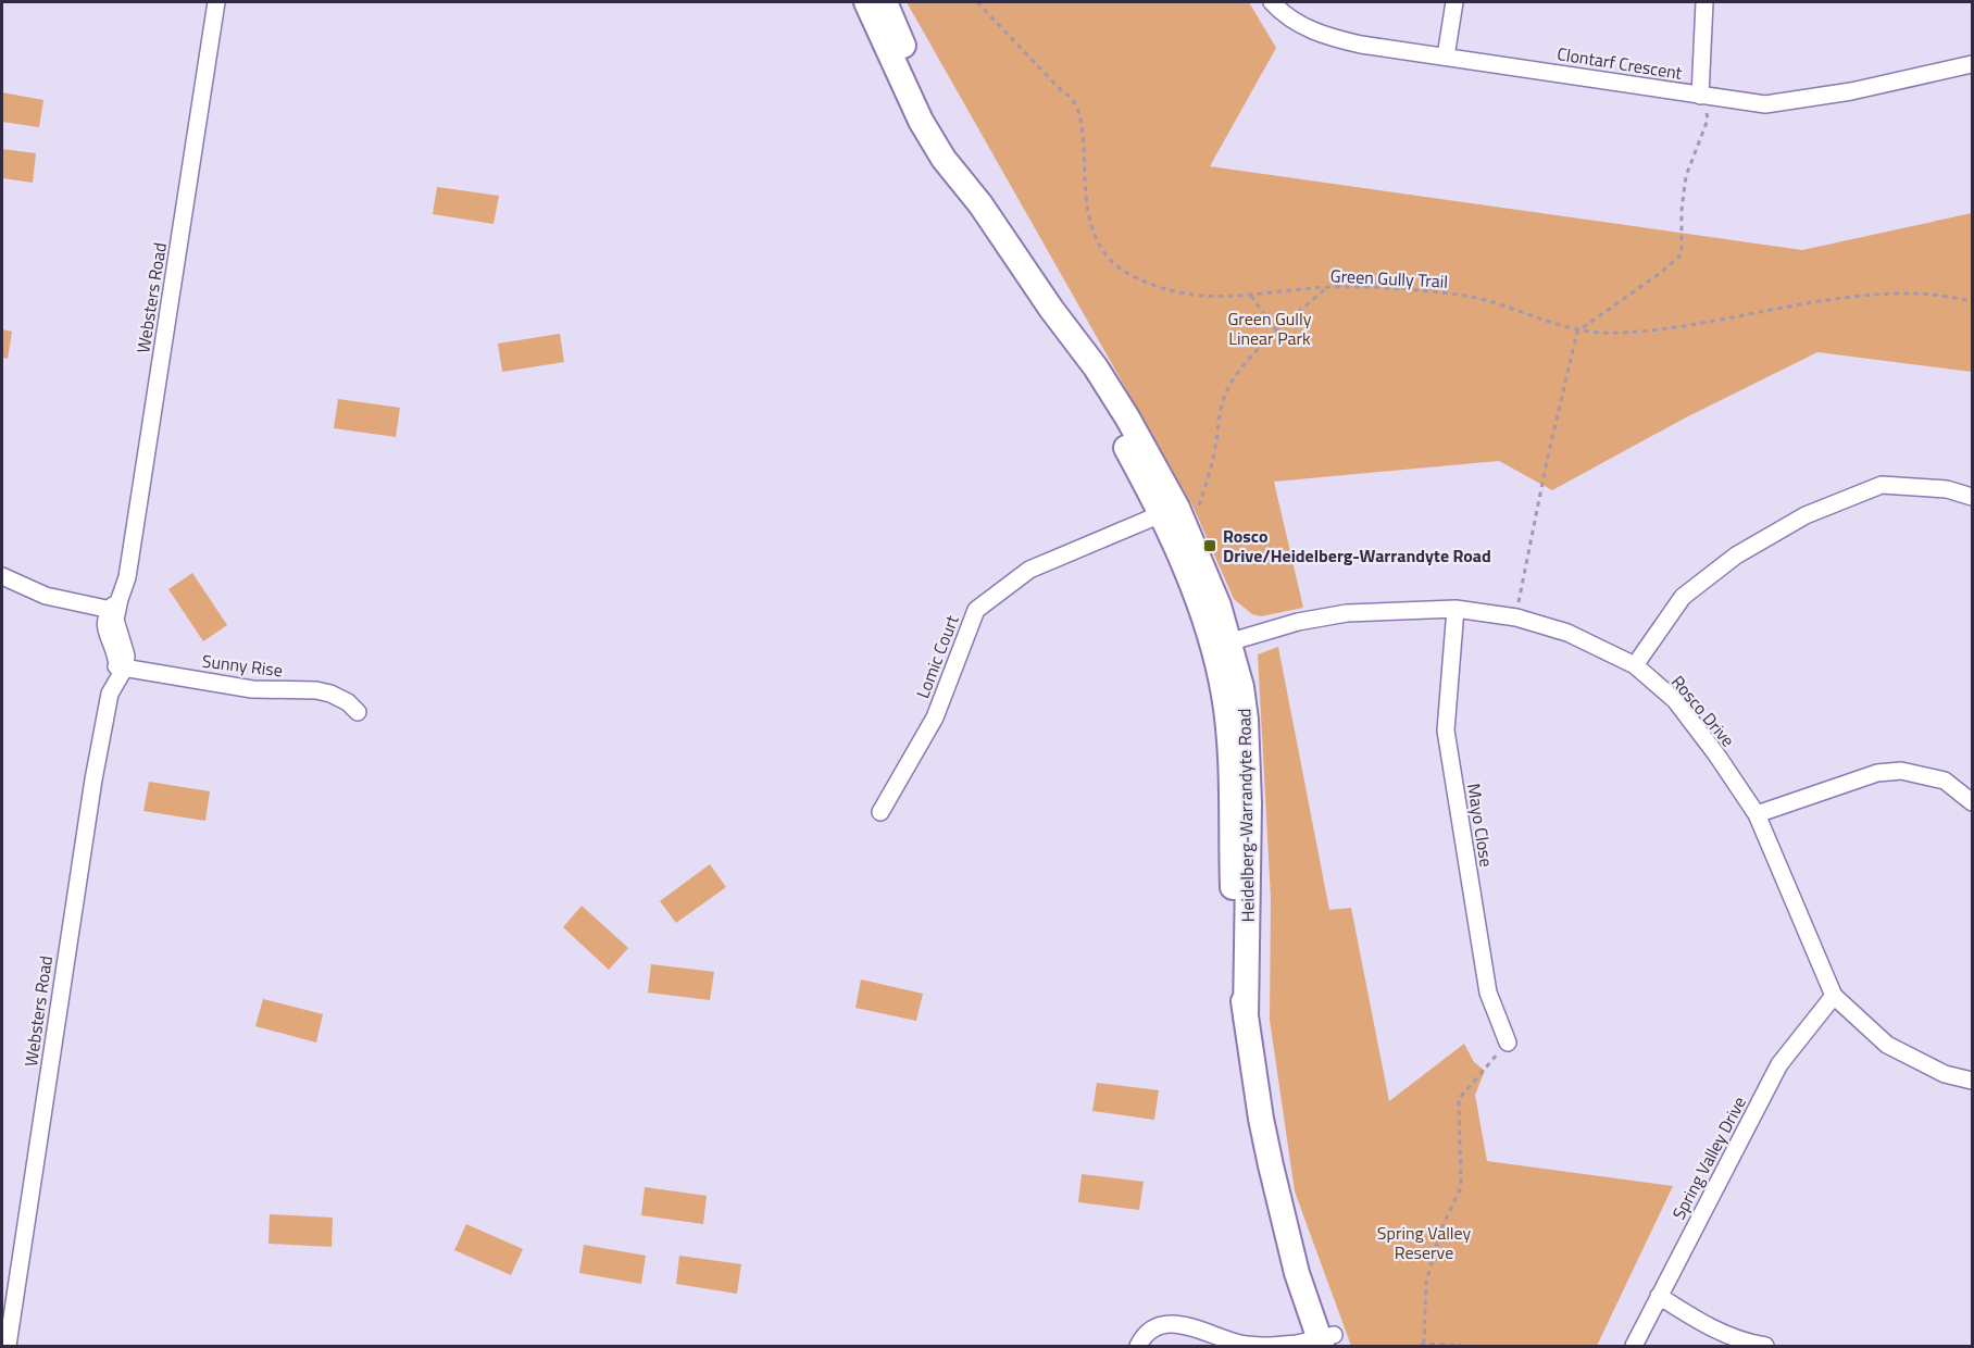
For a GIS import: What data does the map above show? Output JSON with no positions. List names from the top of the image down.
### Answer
{
  "streets": {
    "main road": ["Heidelberg-Warrandyte Road"],
    "street": [
      "Clontarf Crescent",
      "Websters Road",
      "Lomic Court",
      "Sunny Rise",
      "Rosco Drive",
      "Mayo Close",
      "Spring Valley Drive"
    ],
    "path": ["Green Gully Trail"]
  },
  "crossings": [
    ["Websters Road", "Sunny Rise"],
    ["Lomic Court", "Heidelberg-Warrandyte Road"],
    ["Rosco Drive", "Heidelberg-Warrandyte Road"],
    ["Rosco Drive", "Mayo Close"],
    ["Rosco Drive", "Spring Valley Drive"]
  ],
  "parks": ["Green Gully Linear Park", "Spring Valley Reserve"],
  "places": {
    "transit": ["Rosco Drive/Heidelberg-Warrandyte Road"]
  }
}
